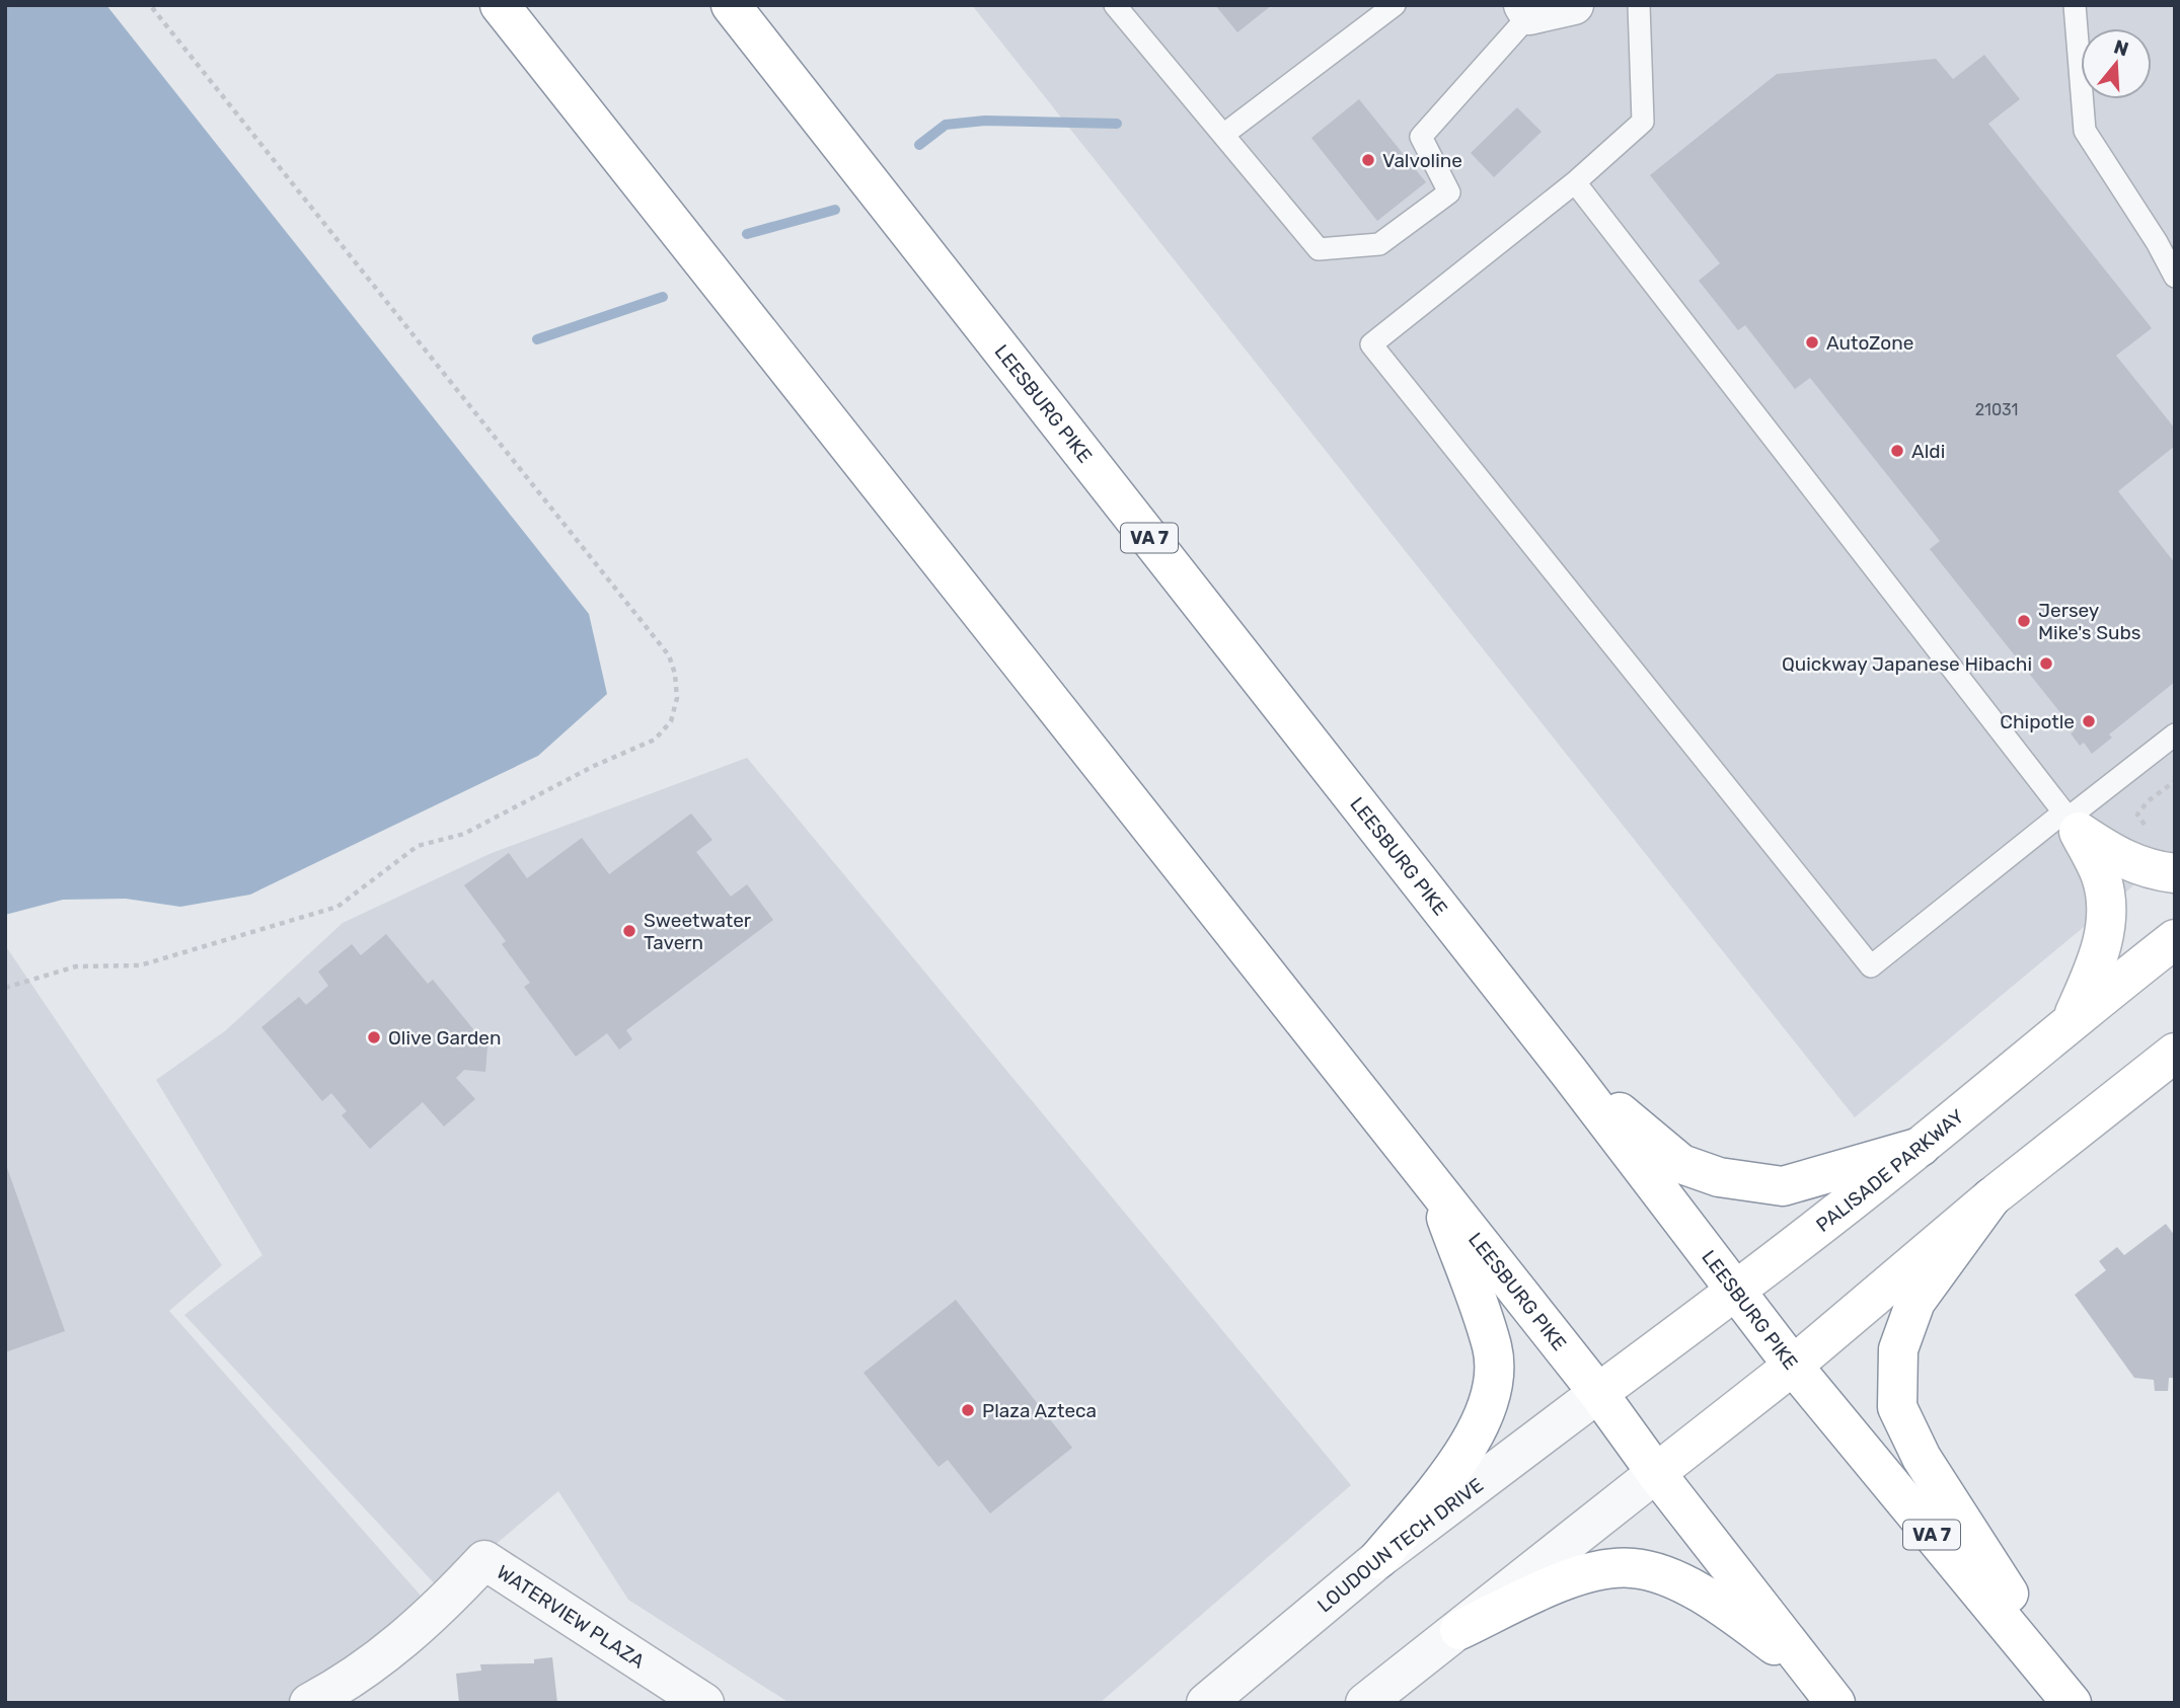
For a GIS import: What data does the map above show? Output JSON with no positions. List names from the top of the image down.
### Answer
{
  "streets": {
    "main road": ["LEESBURG PIKE", "VA 7", "PALISADE PARKWAY"],
    "street": ["LOUDOUN TECH DRIVE", "WATERVIEW PLAZA"]
  },
  "crossings": [
    ["LEESBURG PIKE", "PALISADE PARKWAY"],
    ["LEESBURG PIKE", "LOUDOUN TECH DRIVE"],
    ["PALISADE PARKWAY", "LOUDOUN TECH DRIVE"]
  ],
  "places": [
    "Valvoline",
    "AutoZone",
    "Aldi",
    "Jersey Mike's Subs",
    "Quickway Japanese Hibachi",
    "Chipotle",
    "Sweetwater Tavern",
    "Olive Garden",
    "Plaza Azteca"
  ],
  "house_numbers": ["21031"],
  "north": "top"
}
